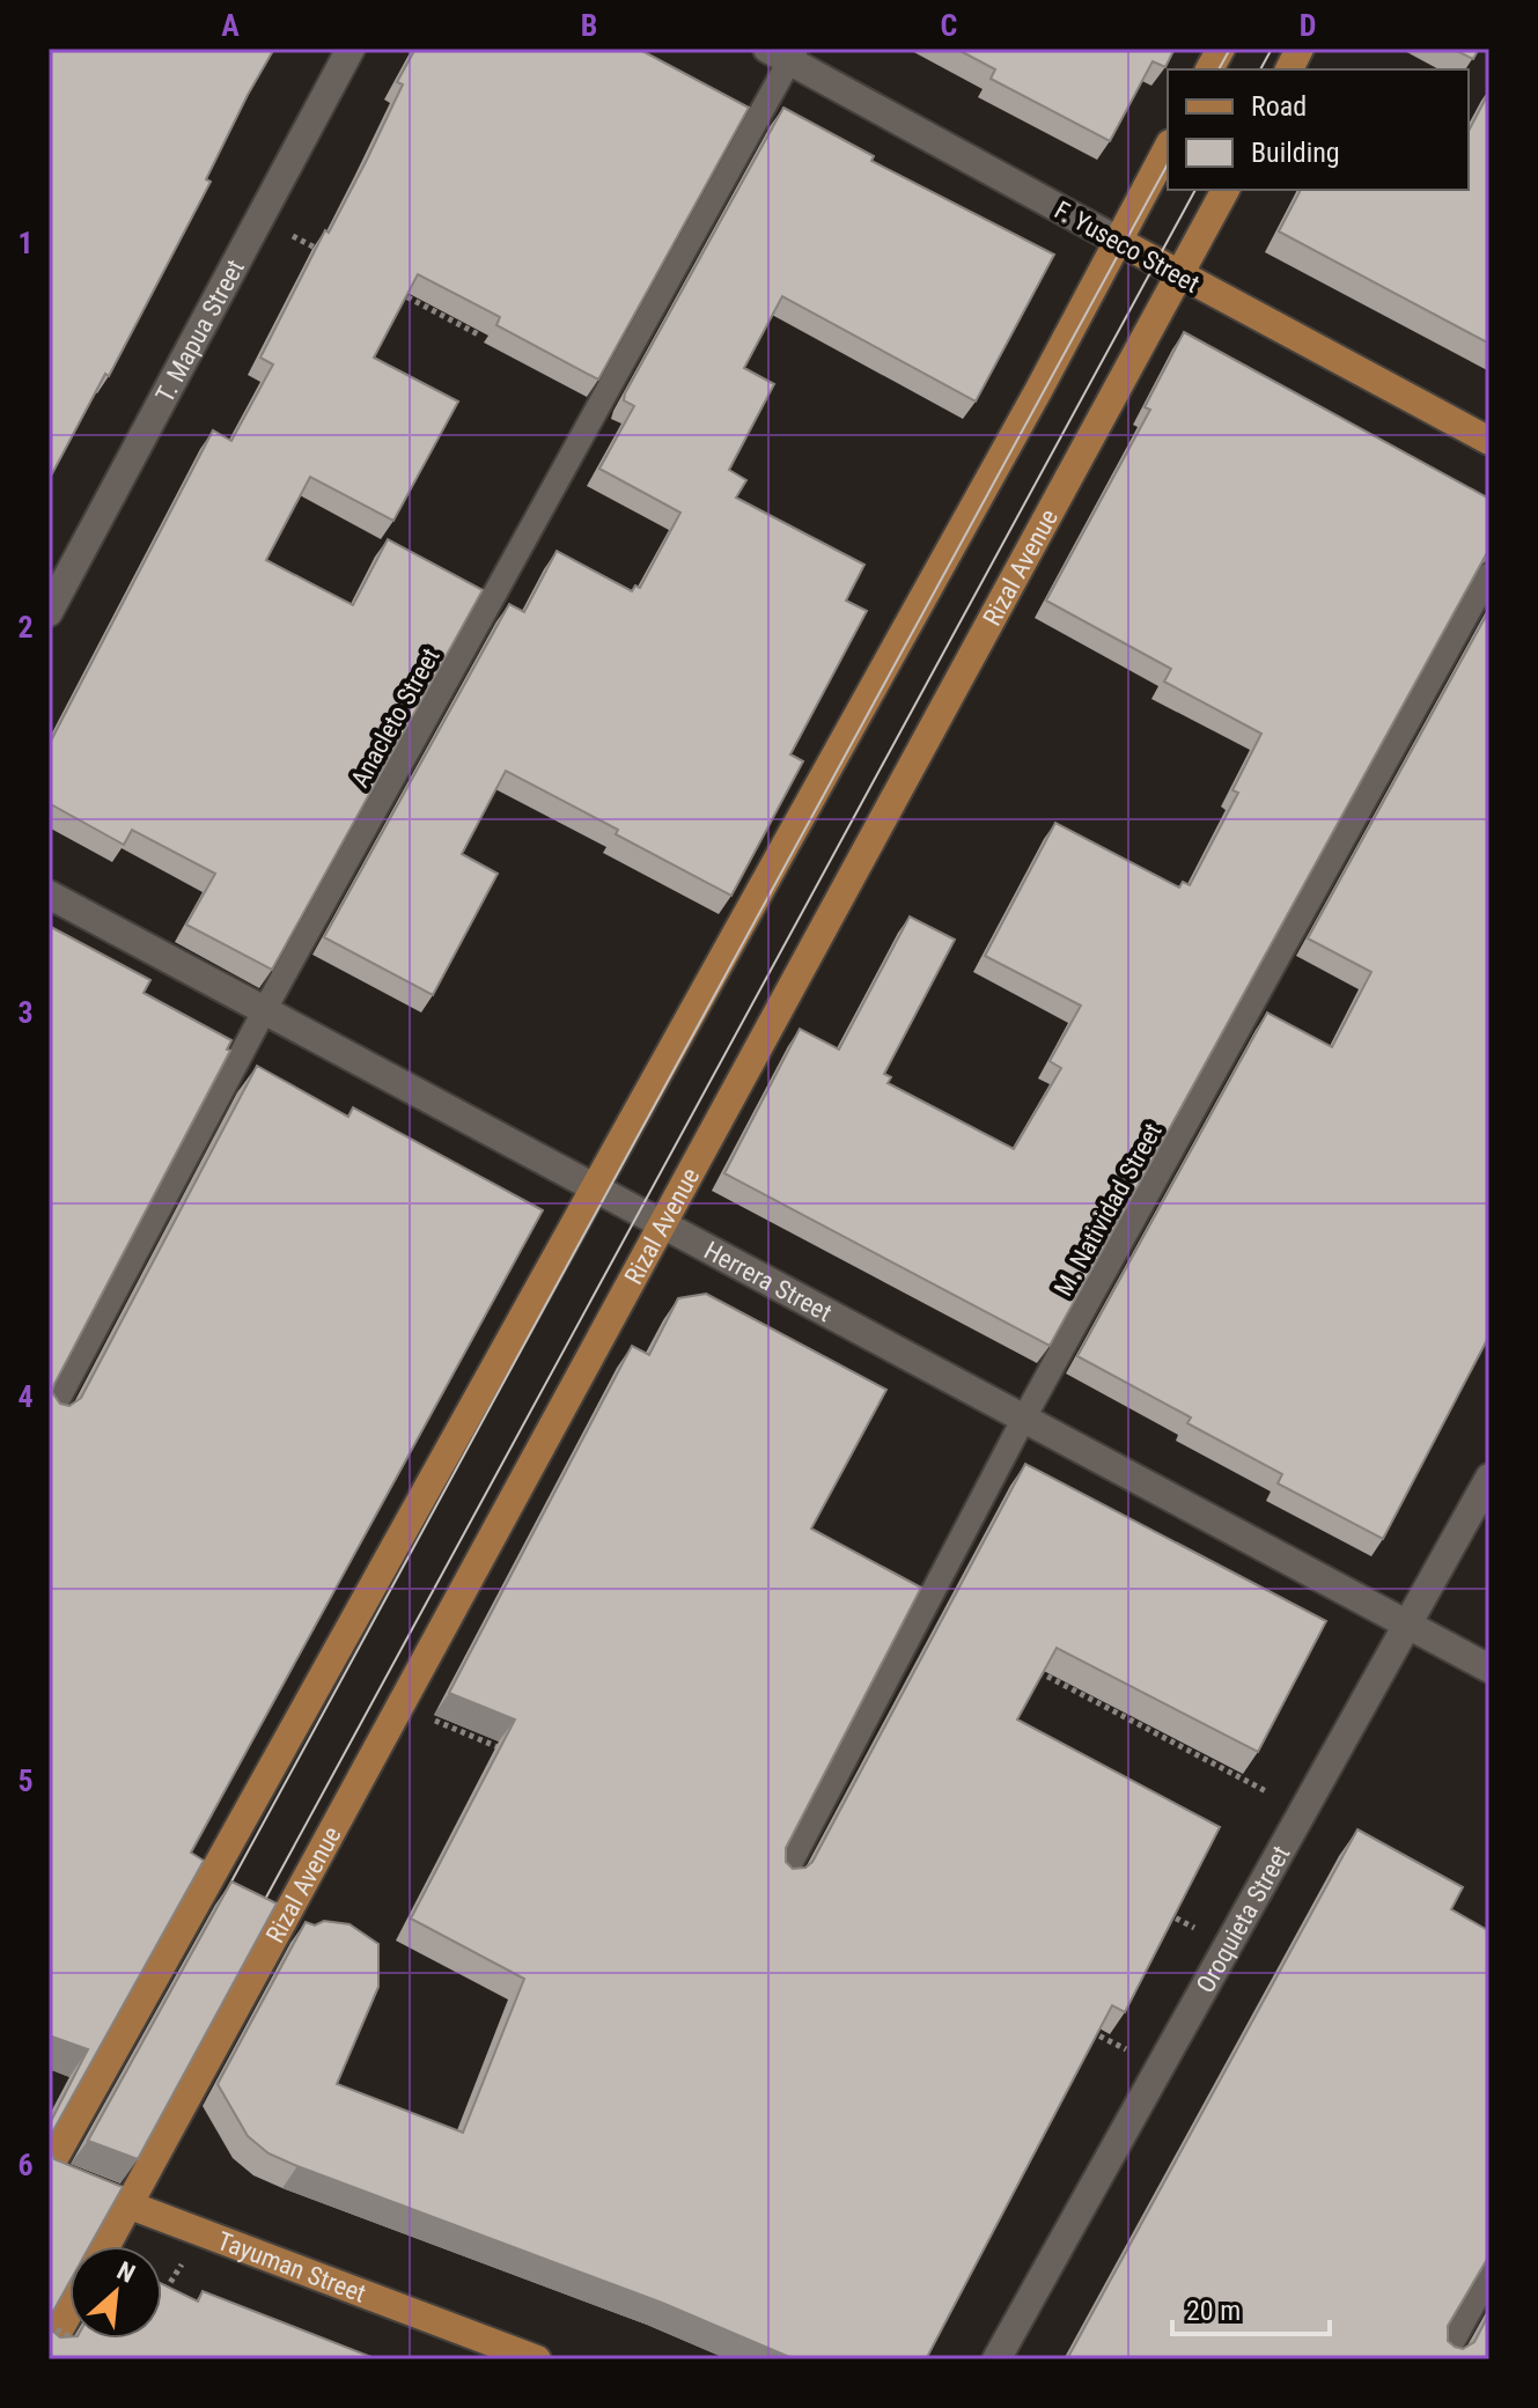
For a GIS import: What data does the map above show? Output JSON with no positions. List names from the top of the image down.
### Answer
{
  "streets": {
    "main road": ["F. Yuseco Street", "Rizal Avenue", "Tayuman Street"],
    "street": ["T. Mapua Street", "Herrera Street", "Oroquieta Street"],
    "lane": ["Anacleto Street", "M. Natividad Street"]
  },
  "crossings": [
    ["F. Yuseco Street", "Rizal Avenue"],
    ["F. Yuseco Street", "Anacleto Street"],
    ["Rizal Avenue", "Herrera Street"],
    ["Rizal Avenue", "Tayuman Street"],
    ["Anacleto Street", "Herrera Street"],
    ["M. Natividad Street", "Herrera Street"],
    ["Herrera Street", "Oroquieta Street"]
  ],
  "legend": ["Road", "Building"],
  "scale_bar": "20 m",
  "north": "top right",
  "grid": {
    "columns": [
      "A",
      "B",
      "C",
      "D"
    ],
    "rows": [
      "1",
      "2",
      "3",
      "4",
      "5",
      "6"
    ]
  }
}
